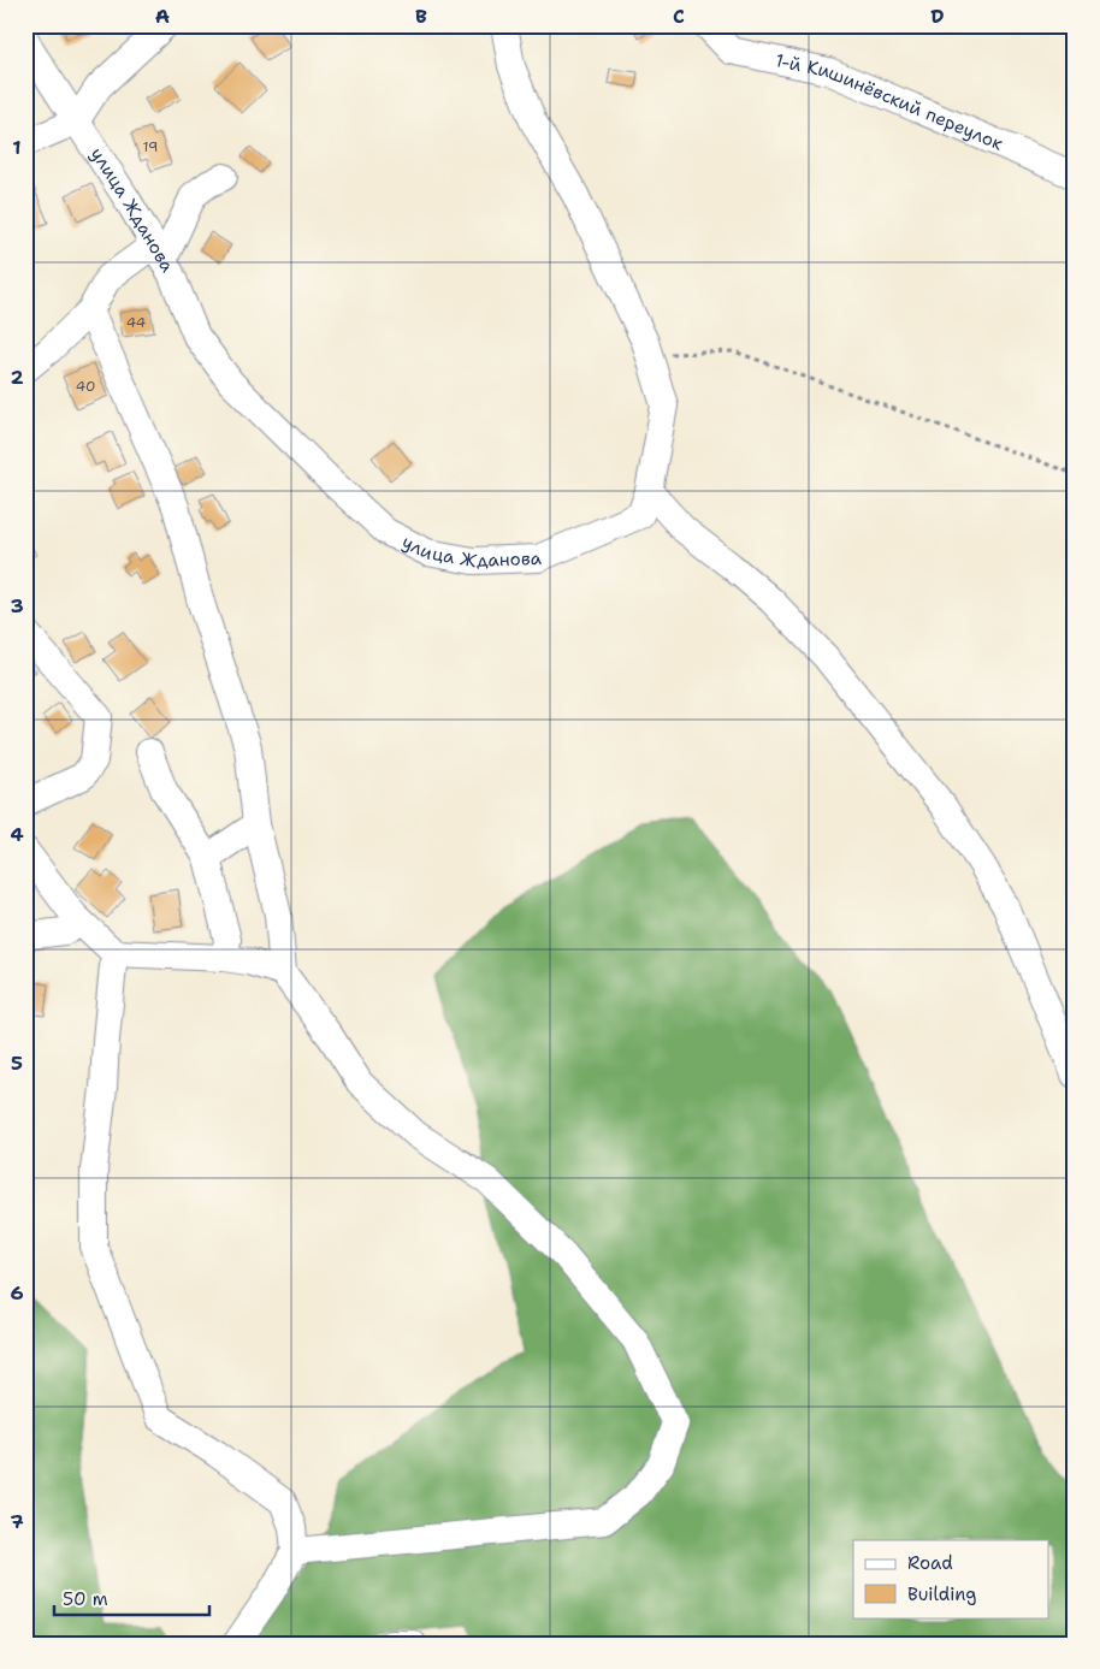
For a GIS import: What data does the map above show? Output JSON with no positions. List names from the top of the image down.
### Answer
{
  "streets": {
    "street": ["1-й Кишинёвский переулок", "улица Жданова"]
  },
  "house_numbers": ["19", "44", "40"],
  "legend": ["Road", "Building"],
  "scale_bar": "50 m",
  "grid": {
    "columns": [
      "A",
      "B",
      "C",
      "D"
    ],
    "rows": [
      "1",
      "2",
      "3",
      "4",
      "5",
      "6",
      "7"
    ]
  }
}
